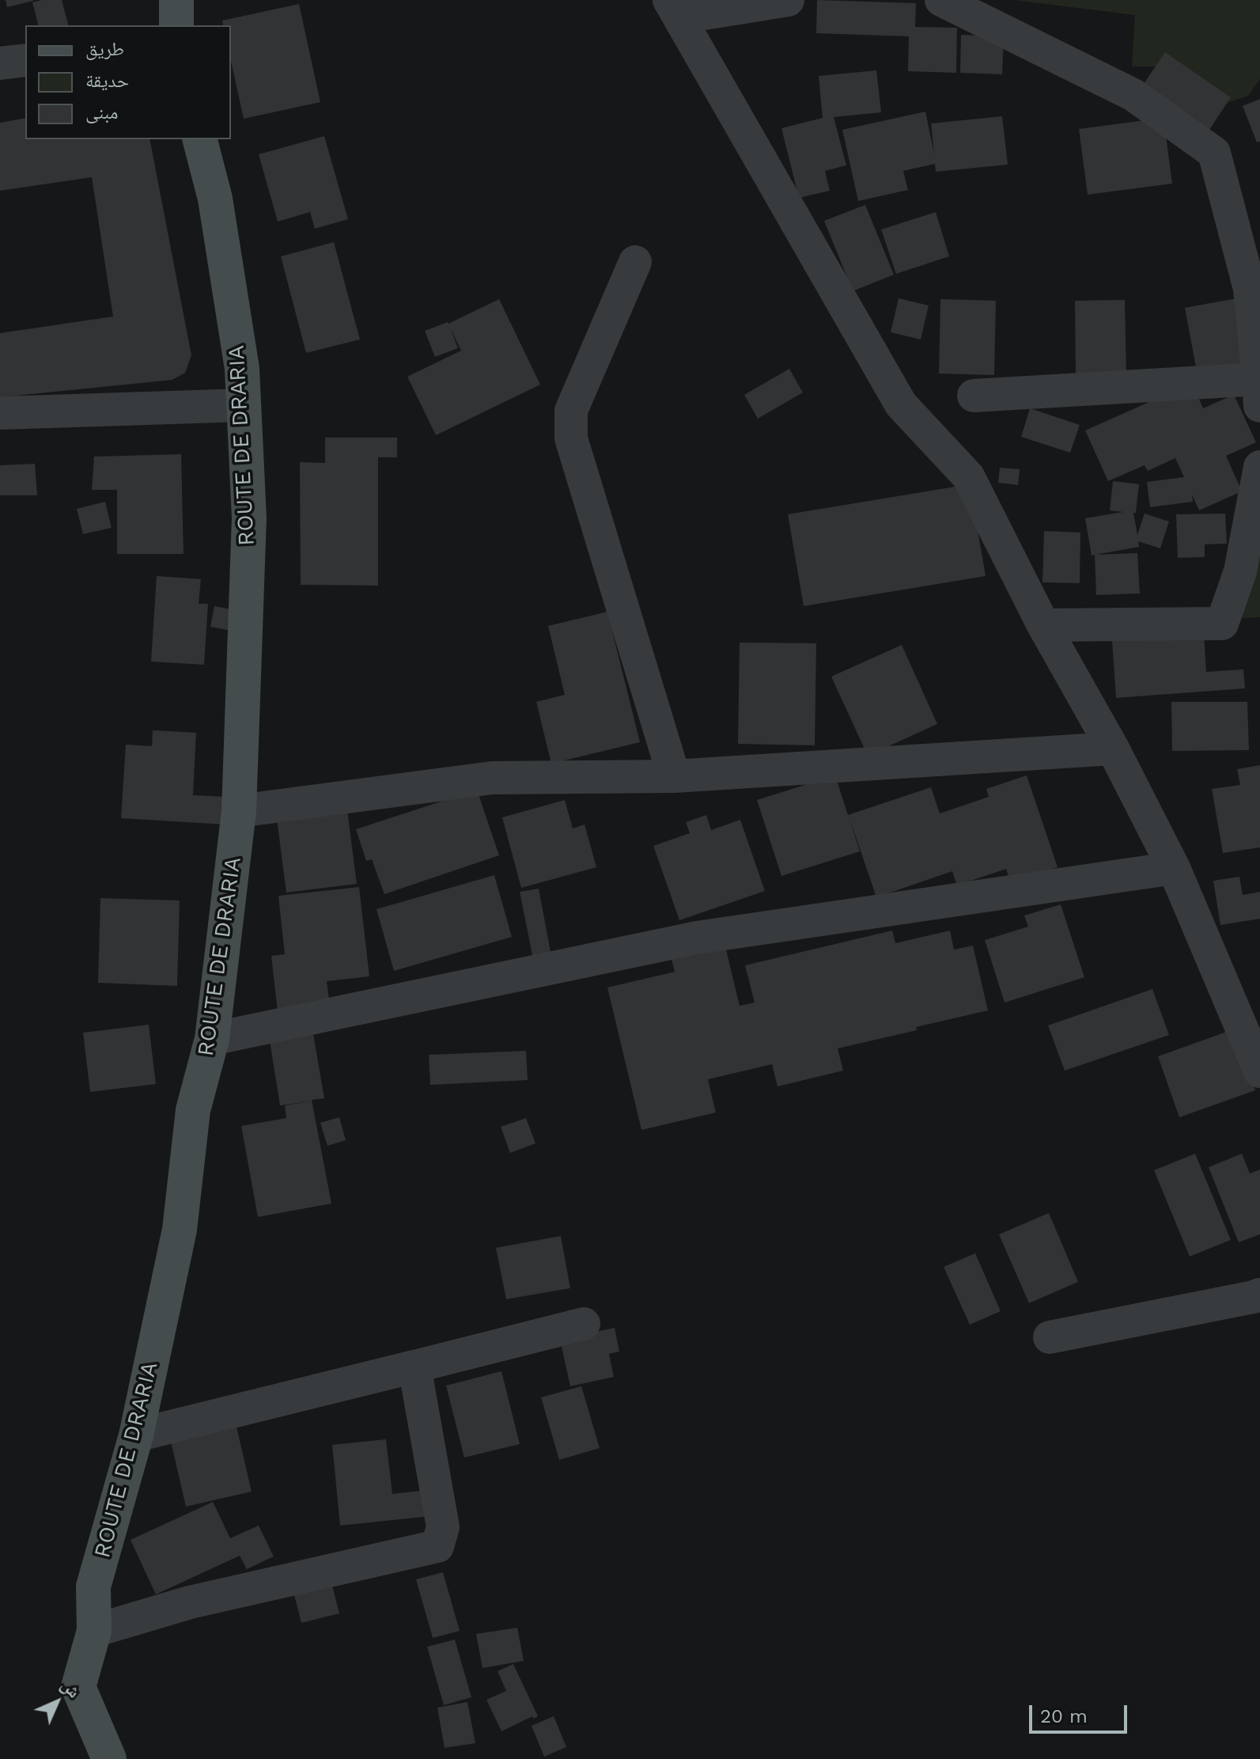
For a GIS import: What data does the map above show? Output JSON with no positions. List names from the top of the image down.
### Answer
{
  "streets": {
    "main road": ["ROUTE DE DRARIA"]
  },
  "legend": ["طريق", "حديقة", "مبنى"],
  "scale_bar": "20 m",
  "north": "top right"
}
